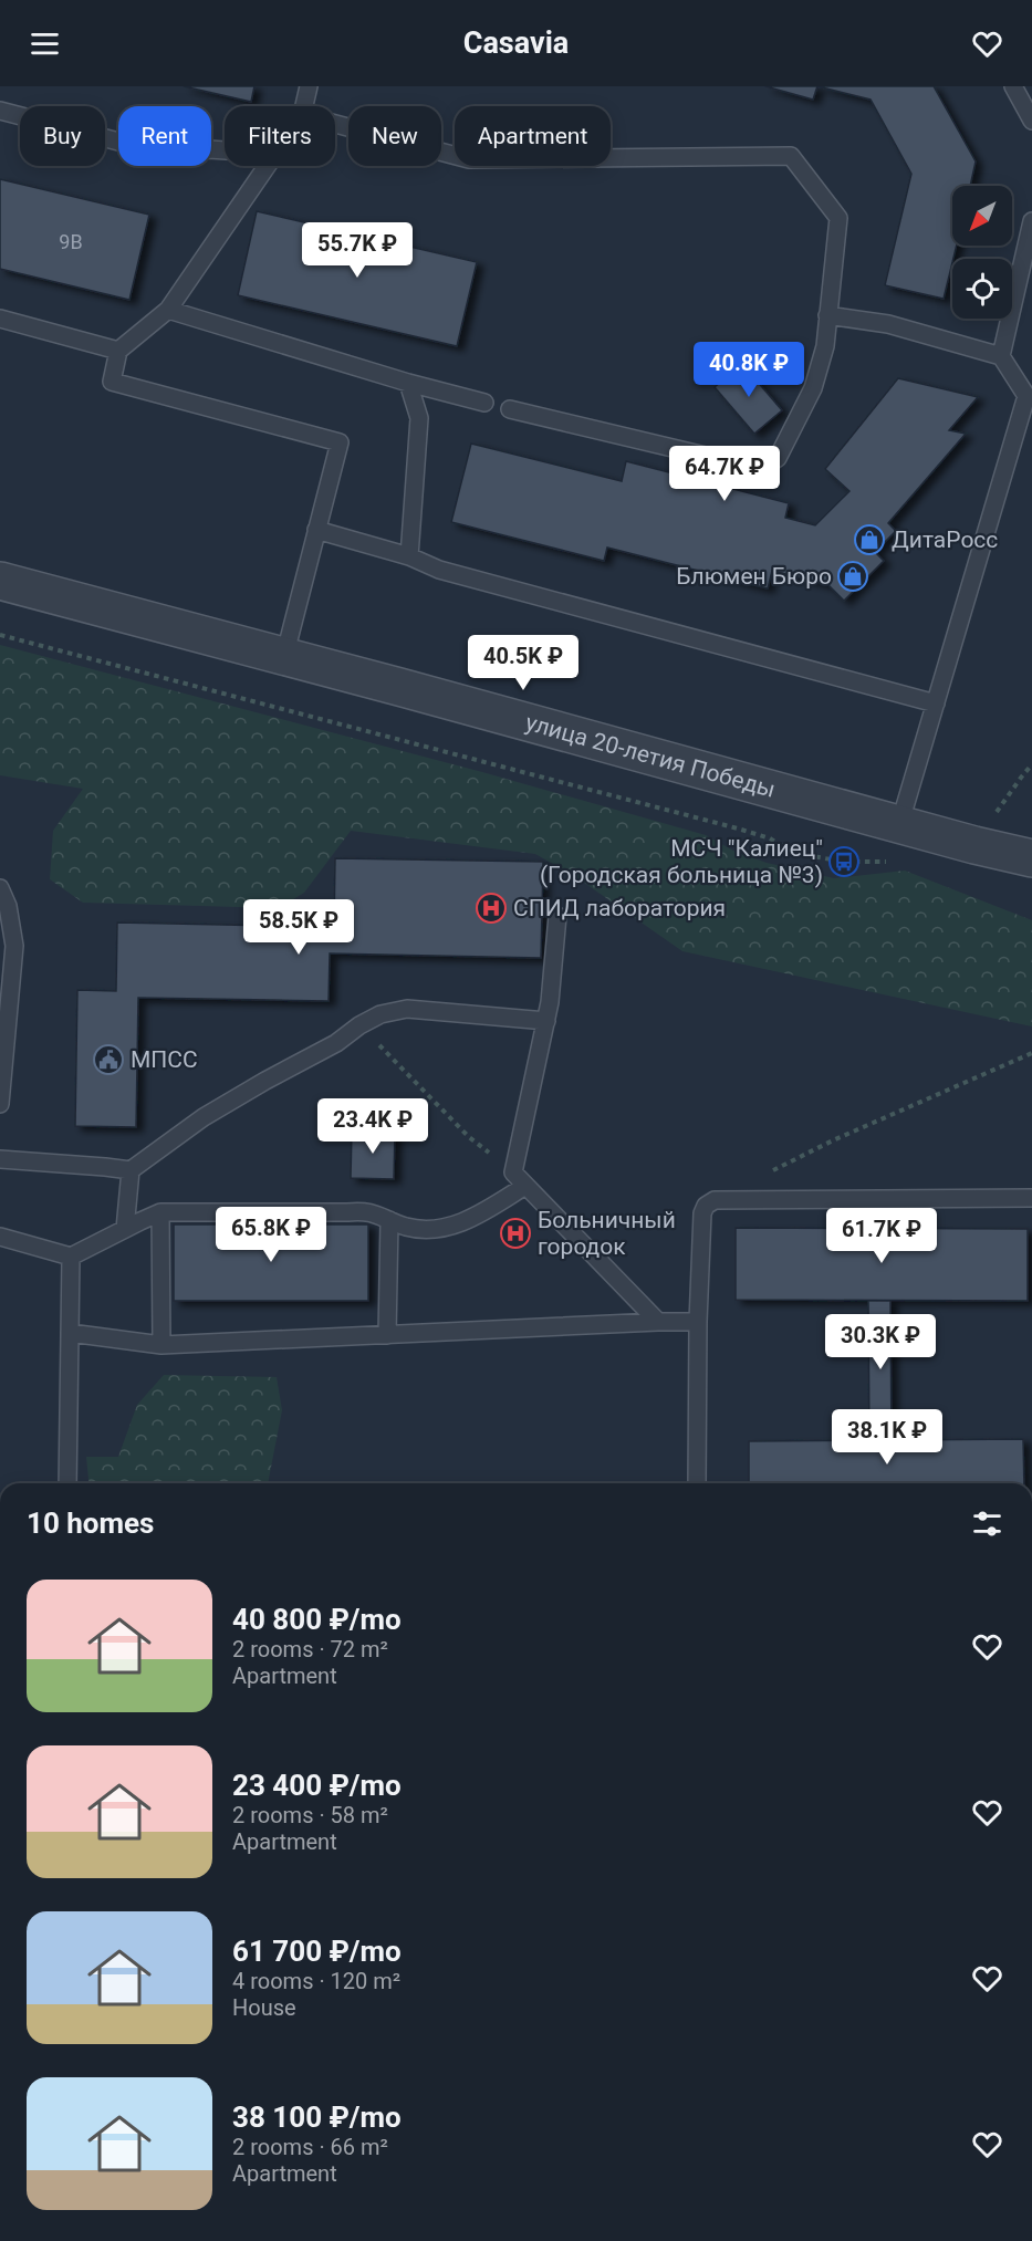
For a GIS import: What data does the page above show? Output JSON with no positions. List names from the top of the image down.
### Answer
{
  "streets": {
    "street": ["улица 20-летия Победы"]
  },
  "places": {
    "shop": ["ДитаРосс", "Блюмен Бюро"],
    "bus stop": ["МСЧ \"Калиец\" (Городская больница №3)"],
    "hospital": ["СПИД лаборатория", "Больничный городок"],
    "public building": ["МПСС"]
  },
  "house_numbers": ["9В"],
  "north": "bottom left",
  "page": {
    "header": "Casavia",
    "chip": [
      "Buy",
      "Rent",
      "Filters",
      "New",
      "Apartment"
    ],
    "price": [
      "55.7K ₽",
      "40.8K ₽",
      "64.7K ₽",
      "40.5K ₽",
      "58.5K ₽",
      "23.4K ₽",
      "65.8K ₽",
      "61.7K ₽",
      "30.3K ₽",
      "38.1K ₽"
    ],
    "heading": "10 homes",
    "list": [
      {
        "name": "40 800 ₽/mo",
        "note": "2 rooms · 72 m² · Apartment"
      },
      {
        "name": "23 400 ₽/mo",
        "note": "2 rooms · 58 m² · Apartment"
      },
      {
        "name": "61 700 ₽/mo",
        "note": "4 rooms · 120 m² · House"
      },
      {
        "name": "38 100 ₽/mo",
        "note": "2 rooms · 66 m² · Apartment"
      }
    ]
  }
}
